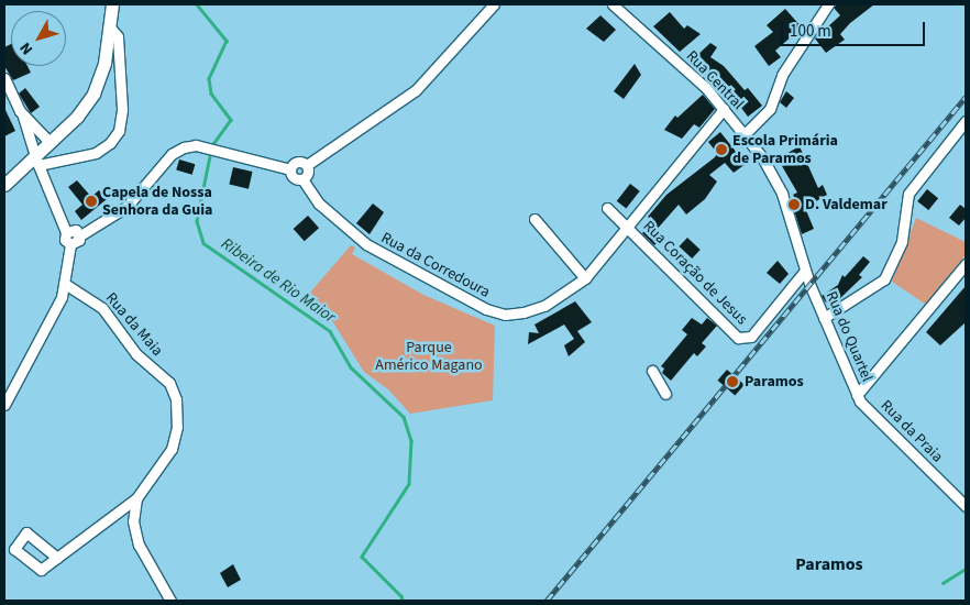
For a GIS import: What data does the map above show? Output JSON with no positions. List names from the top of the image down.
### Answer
{
  "streets": {
    "street": [
      "Rua Central",
      "Rua da Corredoura",
      "Rua Coração de Jesus",
      "Rua da Maia",
      "Rua do Quartel",
      "Rua da Praia"
    ]
  },
  "crossings": [
    ["Rua Central", "Rua da Corredoura"],
    ["Rua Central", "Rua Coração de Jesus"],
    ["Rua Central", "Rua do Quartel"],
    ["Rua da Corredoura", "Rua Coração de Jesus"],
    ["Rua do Quartel", "Rua da Praia"]
  ],
  "districts": ["Paramos"],
  "water": ["Ribeira de Rio Maior"],
  "parks": ["Parque Américo Magano"],
  "places": [
    "Escola Primária de Paramos",
    "Capela de Nossa Senhora da Guia",
    "D. Valdemar",
    "Paramos"
  ],
  "scale_bar": "100 m",
  "north": "bottom left"
}
